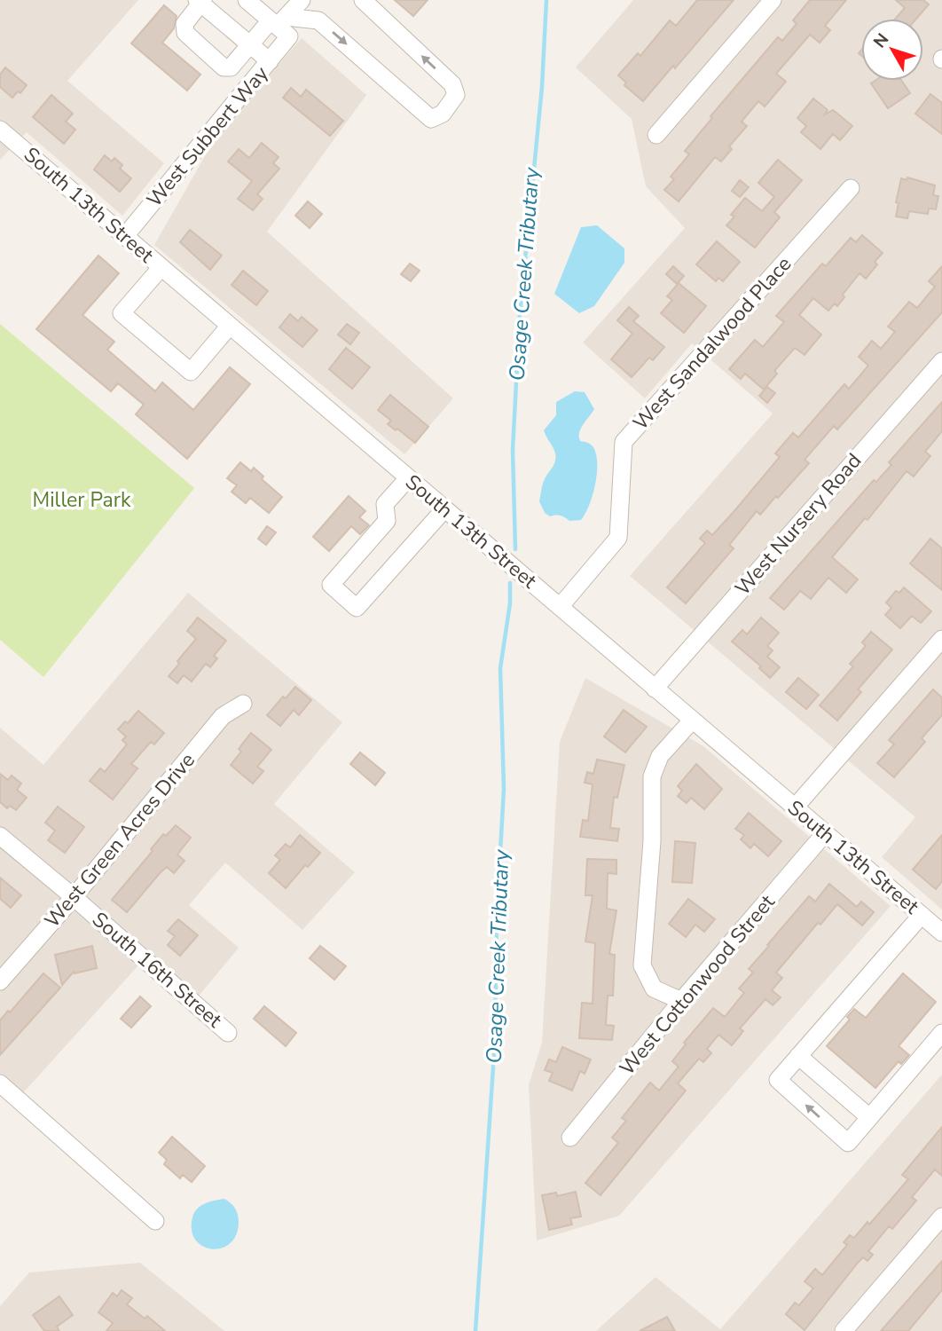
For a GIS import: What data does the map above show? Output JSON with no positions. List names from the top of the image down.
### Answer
{
  "streets": {
    "street": [
      "West Subbert Way",
      "South 13th Street",
      "West Sandalwood Place",
      "West Nursery Road",
      "West Green Acres Drive",
      "South 16th Street",
      "West Cottonwood Street"
    ]
  },
  "crossings": [
    ["West Subbert Way", "South 13th Street"],
    ["South 13th Street", "West Sandalwood Place"],
    ["South 13th Street", "West Nursery Road"],
    ["South 13th Street", "West Cottonwood Street"],
    ["West Green Acres Drive", "South 16th Street"]
  ],
  "water": ["Osage Creek Tributary"],
  "parks": ["Miller Park"],
  "north": "top left"
}
